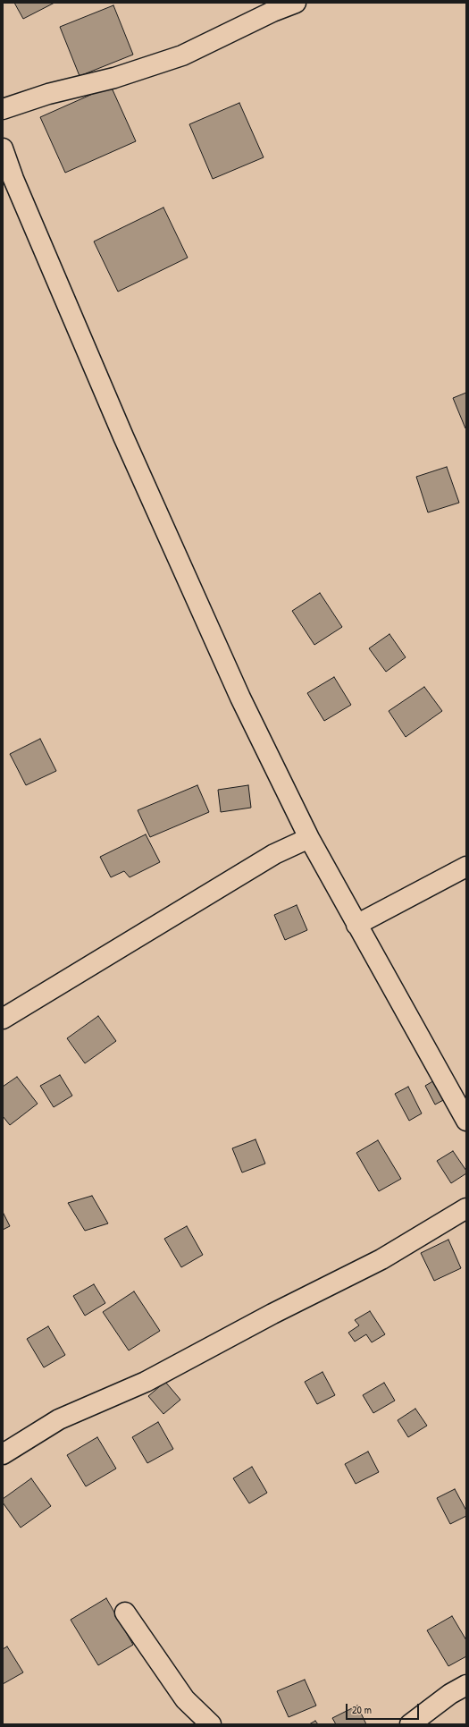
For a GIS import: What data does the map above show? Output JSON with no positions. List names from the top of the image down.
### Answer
{
  "scale_bar": "20 m"
}
